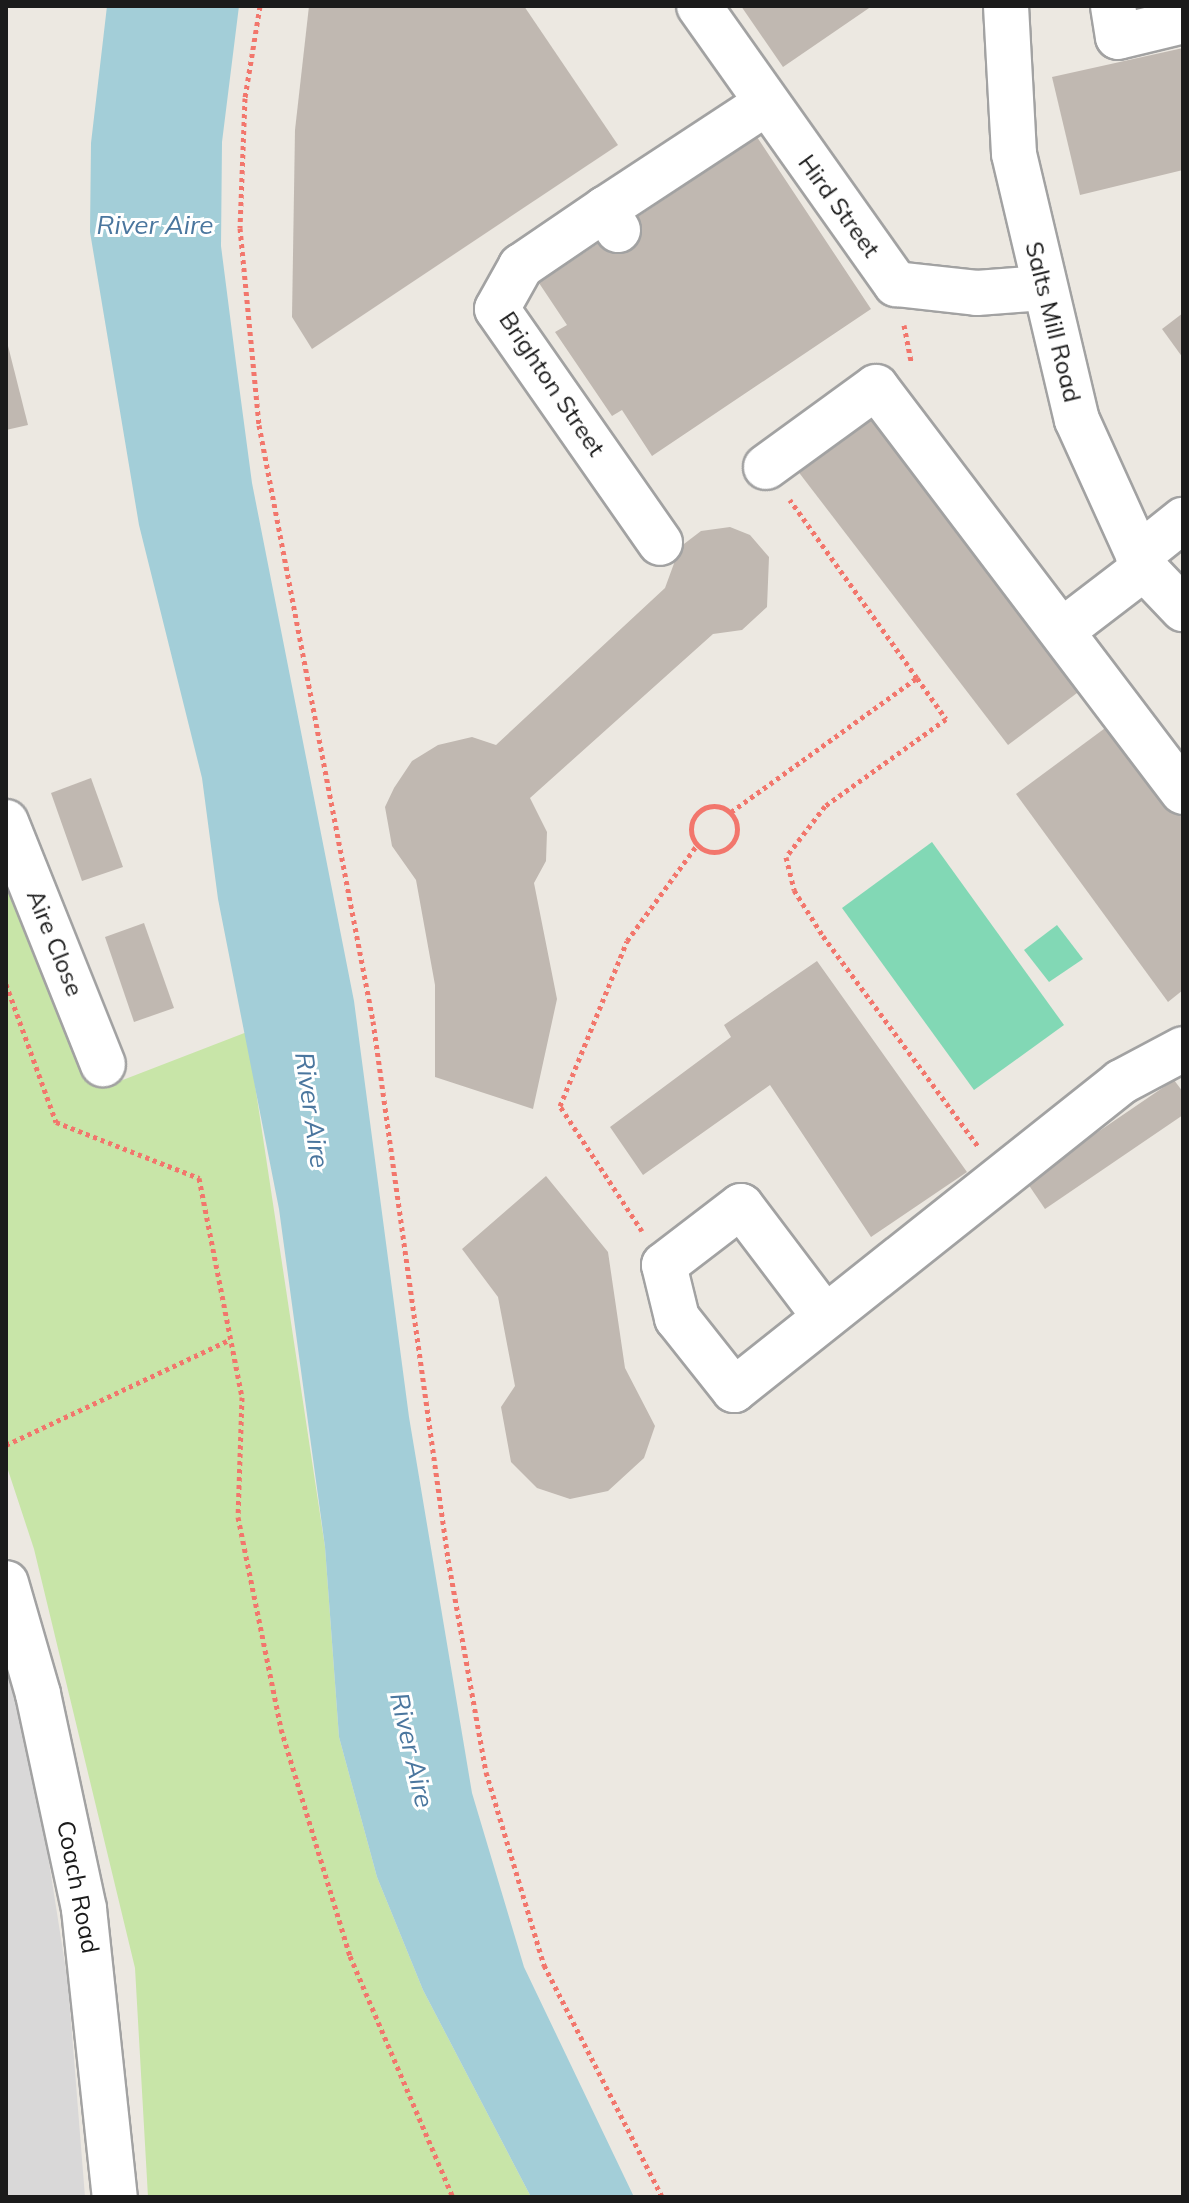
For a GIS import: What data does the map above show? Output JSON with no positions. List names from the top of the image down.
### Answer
{
  "streets": {
    "street": [
      "Hird Street",
      "Salts Mill Road",
      "Brighton Street",
      "Aire Close",
      "Coach Road"
    ]
  },
  "crossings": [
    ["Hird Street", "Brighton Street"]
  ],
  "water": ["River Aire"]
}
